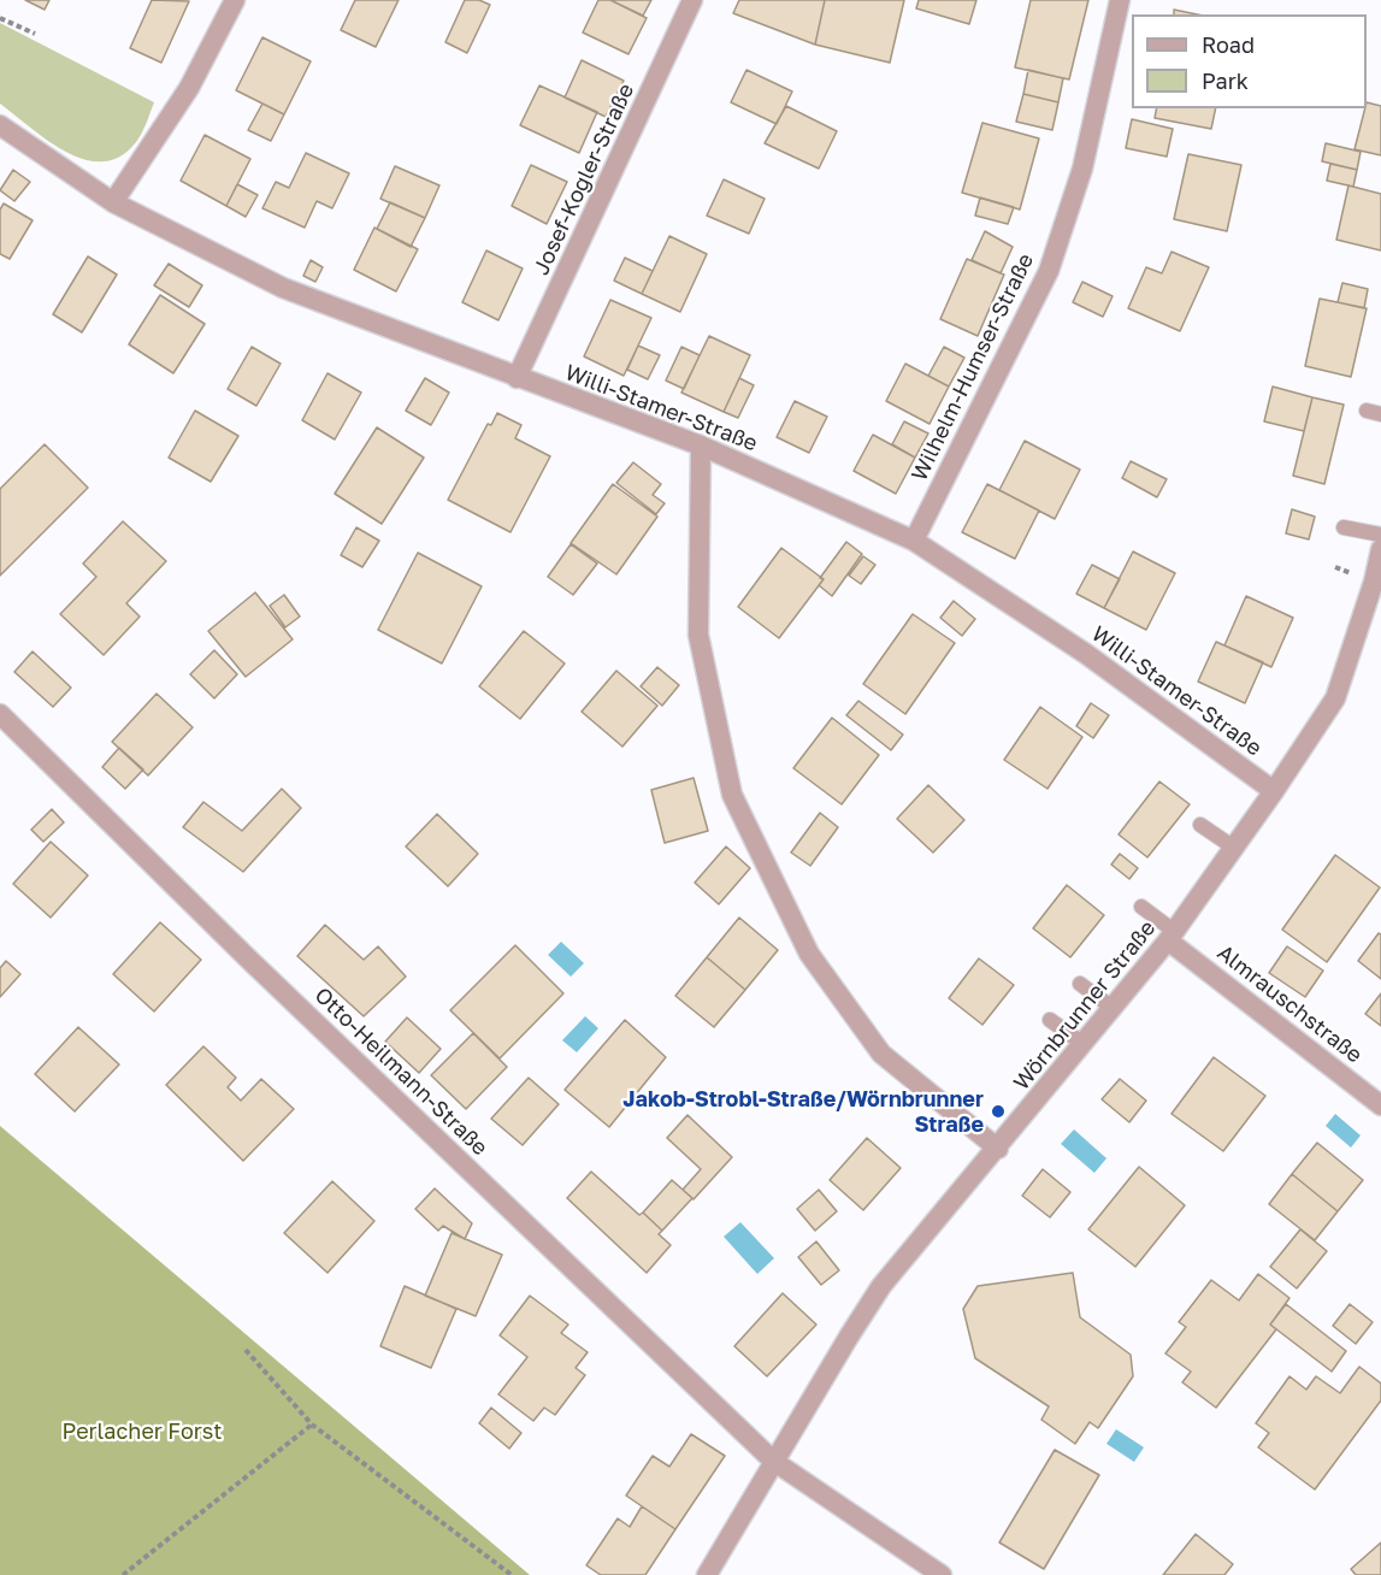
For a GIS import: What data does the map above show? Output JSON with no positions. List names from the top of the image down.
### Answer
{
  "streets": {
    "street": [
      "Josef-Kogler-Straße",
      "Wilhelm-Humser-Straße",
      "Willi-Stamer-Straße",
      "Almrauschstraße",
      "Wörnbrunner Straße",
      "Otto-Heilmann-Straße"
    ]
  },
  "crossings": [
    ["Josef-Kogler-Straße", "Willi-Stamer-Straße"],
    ["Wilhelm-Humser-Straße", "Willi-Stamer-Straße"],
    ["Willi-Stamer-Straße", "Wörnbrunner Straße"],
    ["Almrauschstraße", "Wörnbrunner Straße"],
    ["Wörnbrunner Straße", "Otto-Heilmann-Straße"]
  ],
  "parks": ["Perlacher Forst"],
  "places": ["Jakob-Strobl-Straße/Wörnbrunner Straße"],
  "legend": ["Road", "Park"]
}
